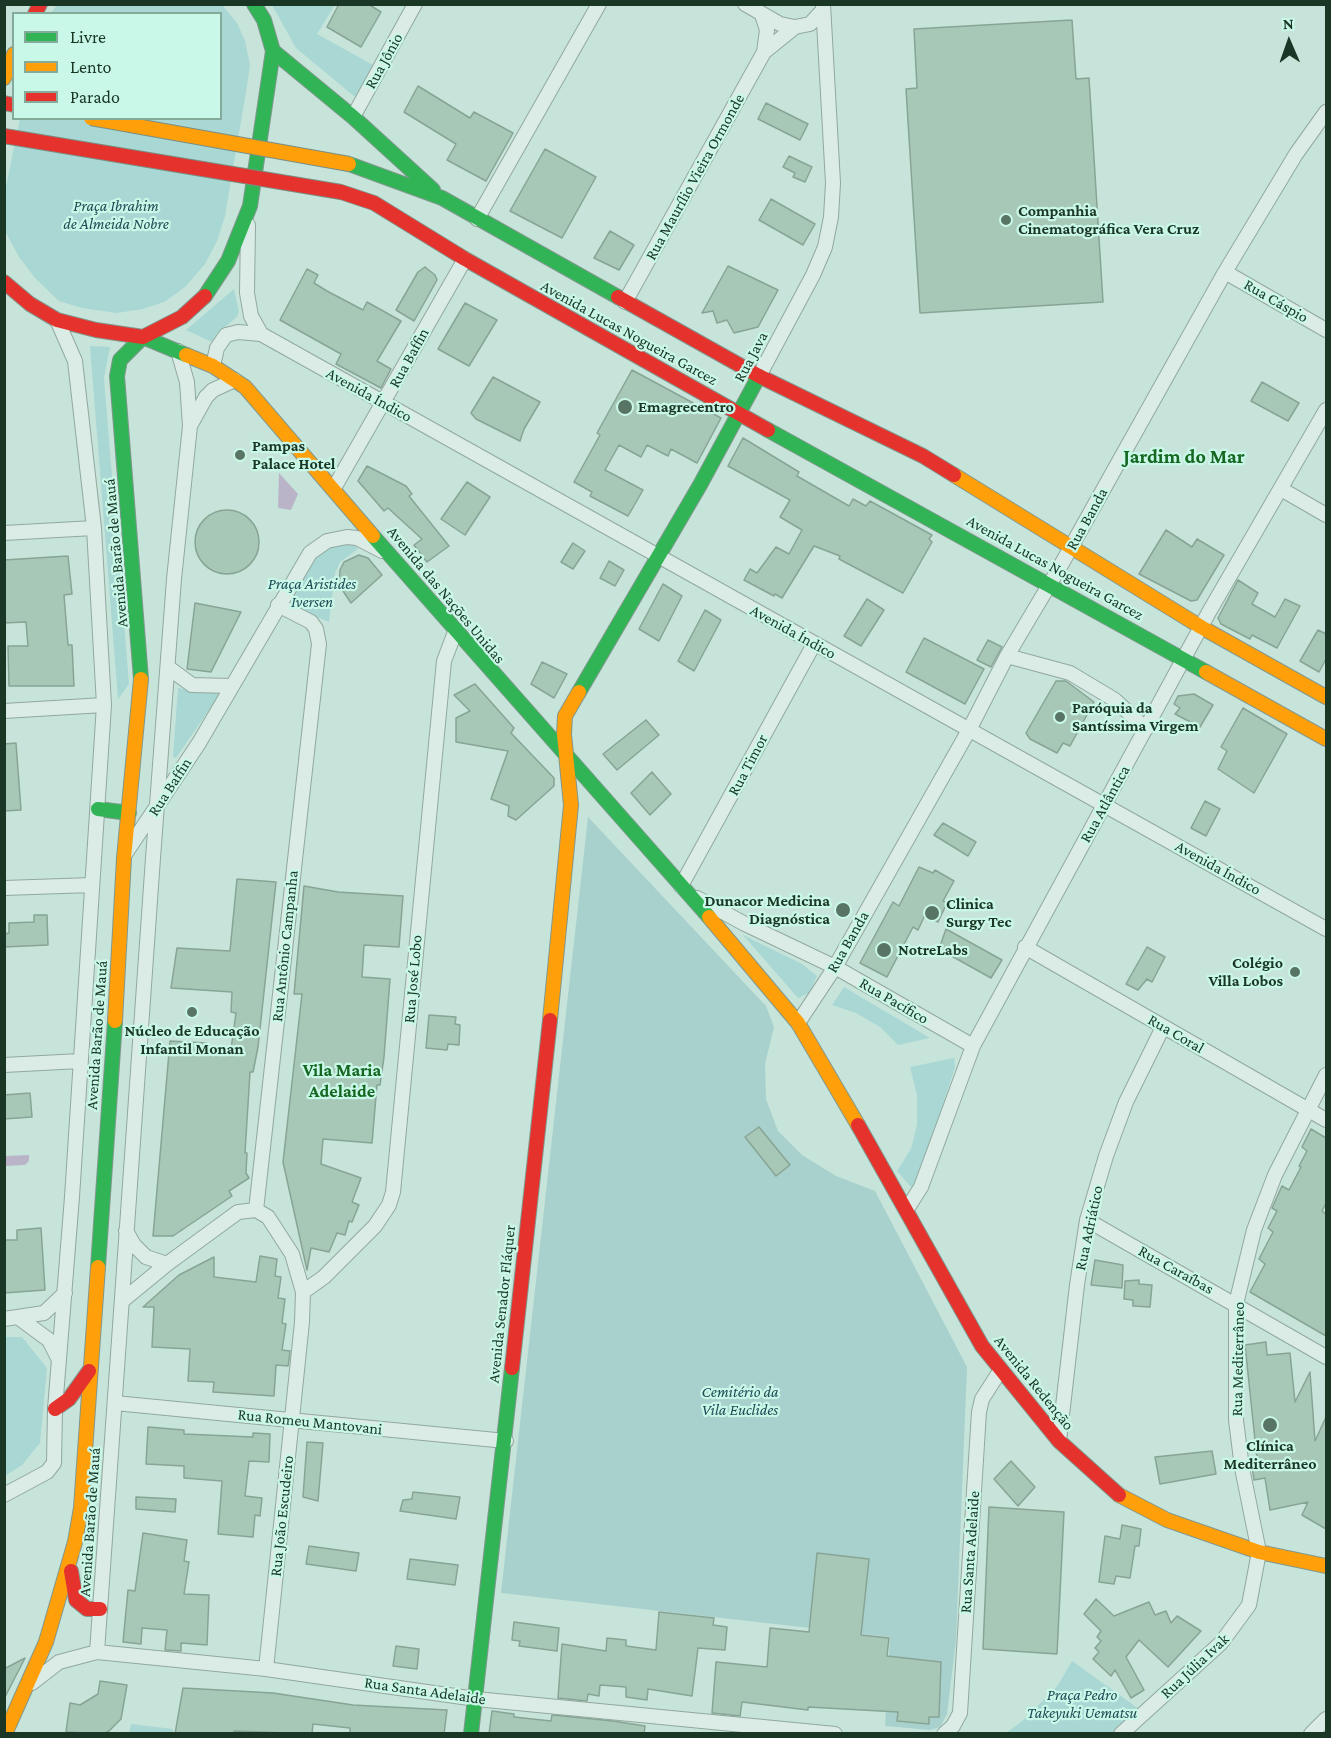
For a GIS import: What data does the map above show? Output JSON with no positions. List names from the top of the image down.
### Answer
{
  "streets": {
    "street": [
      "Rua Jônio",
      "Rua Maurílio Vieira Ormonde",
      "Rua Cáspio",
      "Avenida Lucas Nogueira Garcez",
      "Rua Java",
      "Rua Baffin",
      "Avenida Índico",
      "Rua Banda",
      "Avenida Barão de Mauá",
      "Avenida das Nações Unidas",
      "Rua Timor",
      "Rua Atlântica",
      "Rua Antônio Campanha",
      "Rua José Lobo",
      "Rua Pacífico",
      "Rua Coral",
      "Rua Adriático",
      "Rua Caraíbas",
      "Avenida Senador Fláquer",
      "Rua Mediterrâneo",
      "Avenida Redenção",
      "Rua Romeu Mantovani",
      "Rua João Escudeiro",
      "Rua Santa Adelaide",
      "Rua Júlia Ivak"
    ]
  },
  "crossings": [
    ["Rua Jônio", "Avenida Lucas Nogueira Garcez"],
    ["Rua Maurílio Vieira Ormonde", "Avenida Lucas Nogueira Garcez"],
    ["Rua Maurílio Vieira Ormonde", "Rua Java"],
    ["Rua Cáspio", "Rua Banda"],
    ["Avenida Lucas Nogueira Garcez", "Rua Java"],
    ["Avenida Lucas Nogueira Garcez", "Rua Baffin"],
    ["Avenida Lucas Nogueira Garcez", "Rua Banda"],
    ["Avenida Lucas Nogueira Garcez", "Rua Atlântica"],
    ["Rua Java", "Avenida Índico"],
    ["Rua Java", "Avenida das Nações Unidas"],
    ["Rua Java", "Avenida Senador Fláquer"],
    ["Rua Baffin", "Avenida Índico"],
    ["Rua Baffin", "Avenida Barão de Mauá"],
    ["Rua Baffin", "Avenida das Nações Unidas"],
    ["Rua Baffin", "Rua Antônio Campanha"],
    ["Avenida Índico", "Rua Banda"],
    ["Avenida Índico", "Avenida das Nações Unidas"],
    ["Avenida Índico", "Rua Timor"],
    ["Avenida Índico", "Rua Atlântica"],
    ["Rua Banda", "Avenida das Nações Unidas"],
    ["Rua Banda", "Rua Pacífico"],
    ["Rua Banda", "Avenida Redenção"],
    ["Avenida Barão de Mauá", "Avenida das Nações Unidas"],
    ["Avenida Barão de Mauá", "Rua Romeu Mantovani"],
    ["Avenida Barão de Mauá", "Rua Santa Adelaide"],
    ["Avenida das Nações Unidas", "Rua Timor"],
    ["Avenida das Nações Unidas", "Rua José Lobo"],
    ["Avenida das Nações Unidas", "Rua Pacífico"],
    ["Avenida das Nações Unidas", "Avenida Senador Fláquer"],
    ["Avenida das Nações Unidas", "Avenida Redenção"],
    ["Rua Timor", "Rua Pacífico"],
    ["Rua Atlântica", "Rua Pacífico"],
    ["Rua Atlântica", "Rua Coral"],
    ["Rua Atlântica", "Avenida Redenção"],
    ["Rua José Lobo", "Rua João Escudeiro"],
    ["Rua Coral", "Rua Adriático"],
    ["Rua Coral", "Rua Mediterrâneo"],
    ["Rua Adriático", "Rua Caraíbas"],
    ["Rua Adriático", "Avenida Redenção"],
    ["Rua Caraíbas", "Rua Mediterrâneo"],
    ["Avenida Senador Fláquer", "Rua Romeu Mantovani"],
    ["Avenida Senador Fláquer", "Rua Santa Adelaide"],
    ["Rua Mediterrâneo", "Avenida Redenção"],
    ["Rua Mediterrâneo", "Rua Júlia Ivak"],
    ["Avenida Redenção", "Rua Santa Adelaide"],
    ["Avenida Redenção", "Rua Júlia Ivak"],
    ["Rua Romeu Mantovani", "Rua João Escudeiro"],
    ["Rua João Escudeiro", "Rua Santa Adelaide"]
  ],
  "districts": ["Jardim do Mar", "Vila Maria Adelaide"],
  "parks": [
    "Praça Ibrahim de Almeida Nobre",
    "Praça Aristides Iversen",
    "Cemitério da Vila Euclides",
    "Praça Pedro Takeyuki Uematsu"
  ],
  "places": [
    "Companhia Cinematográfica Vera Cruz",
    "Emagrecentro",
    "Pampas Palace Hotel",
    "Paróquia da Santíssima Virgem",
    "Dunacor Medicina Diagnóstica",
    "Clinica Surgy Tec",
    "NotreLabs",
    "Colégio Villa Lobos",
    "Núcleo de Educação Infantil Monan",
    "Clínica Mediterrâneo"
  ],
  "legend": ["Livre", "Lento", "Parado"],
  "north": "top"
}
